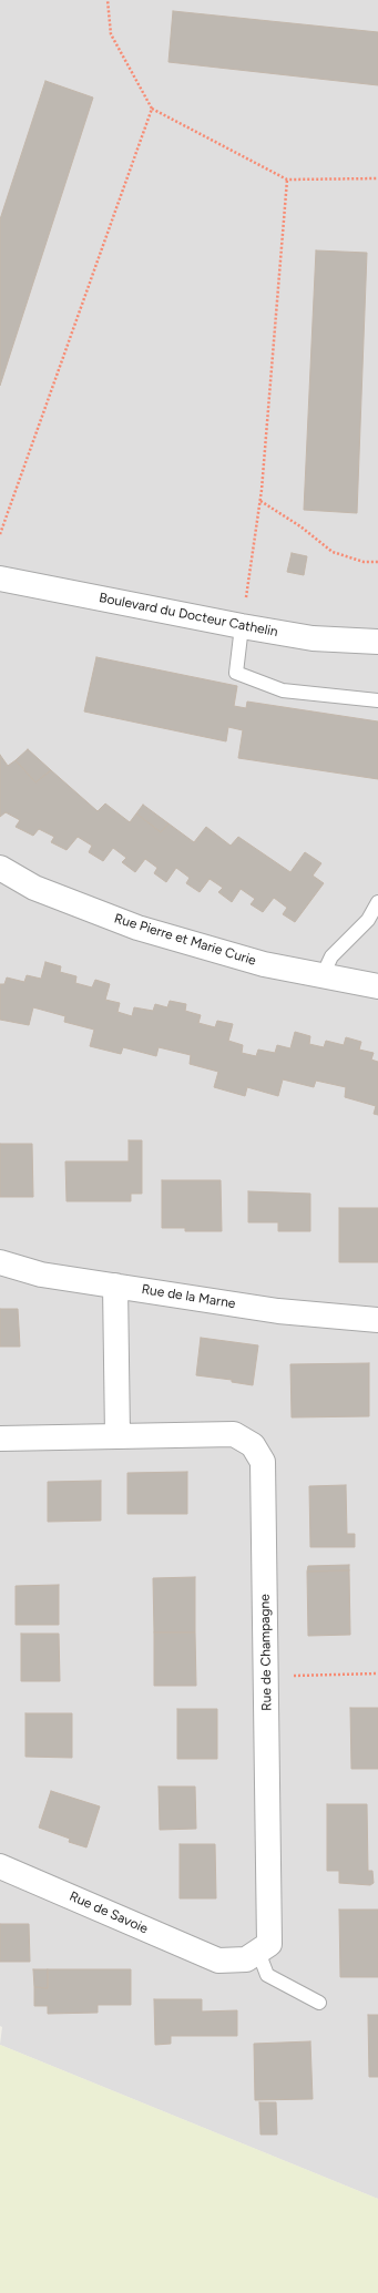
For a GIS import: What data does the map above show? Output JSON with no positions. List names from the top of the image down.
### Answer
{
  "streets": {
    "street": [
      "Boulevard du Docteur Cathelin",
      "Rue Pierre et Marie Curie",
      "Rue de la Marne",
      "Rue de Champagne",
      "Rue de Savoie"
    ]
  },
  "crossings": [
    ["Rue de Champagne", "Rue de Savoie"]
  ]
}
